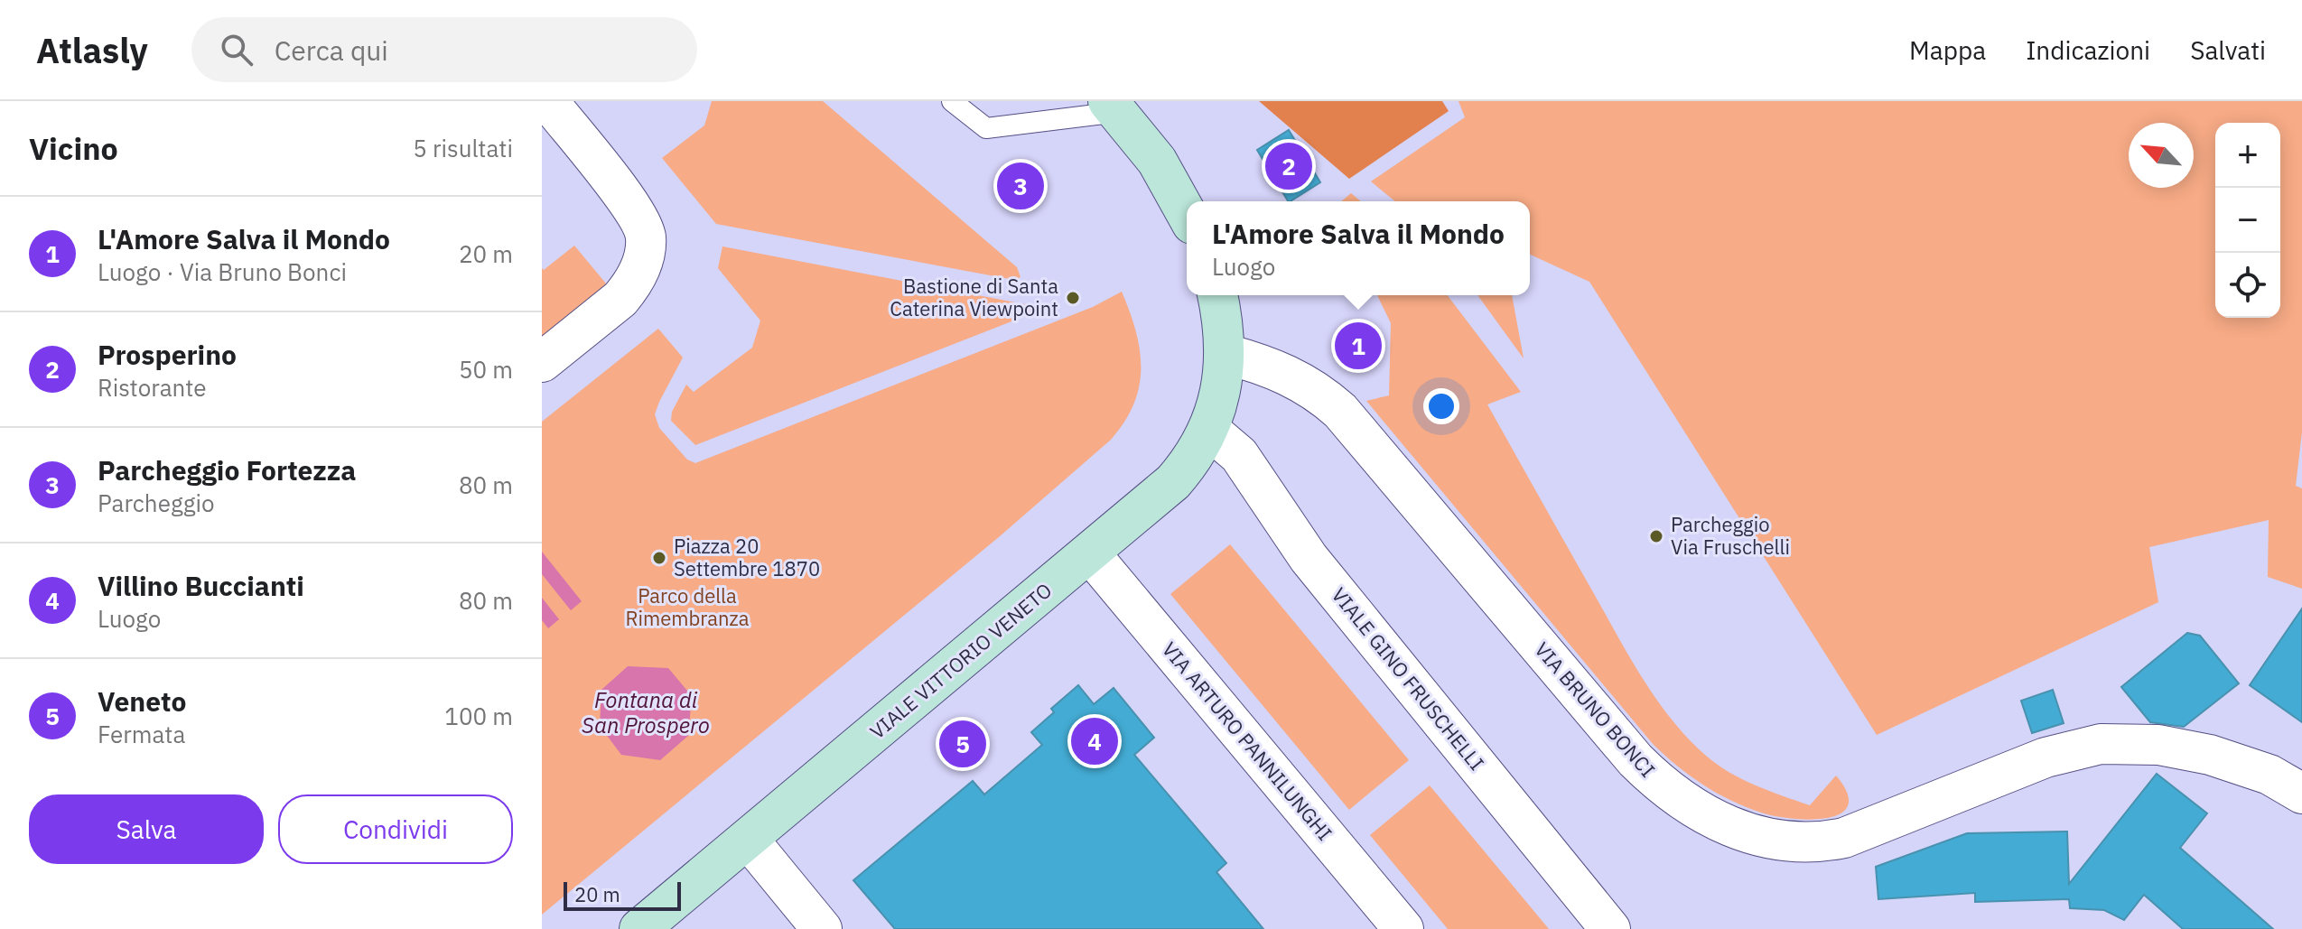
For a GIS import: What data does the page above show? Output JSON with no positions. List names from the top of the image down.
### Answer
{
  "streets": {
    "street": [
      "VIALE VITTORIO VENETO",
      "VIALE GINO FRUSCHELLI",
      "VIA BRUNO BONCI",
      "VIA ARTURO PANNILUNGHI"
    ]
  },
  "crossings": [
    ["VIALE VITTORIO VENETO", "VIALE GINO FRUSCHELLI"],
    ["VIALE VITTORIO VENETO", "VIA BRUNO BONCI"],
    ["VIALE VITTORIO VENETO", "VIA ARTURO PANNILUNGHI"]
  ],
  "water": ["Fontana di San Prospero"],
  "parks": ["Parco della Rimembranza"],
  "places": ["Bastione di Santa Caterina Viewpoint", "Parcheggio Via Fruschelli", "Piazza 20 Settembre 1870"],
  "scale_bar": "20 m",
  "north": "top left",
  "page": {
    "header": "Atlasly",
    "search": "Cerca qui",
    "nav": ["Mappa", "Indicazioni", "Salvati"],
    "heading": ["Vicino", "5 risultati"],
    "map_buttons": ["+", "−"],
    "pins": [
      "2",
      "3",
      "1",
      "4",
      "5"
    ],
    "list": [
      {
        "mark": "1",
        "name": "L'Amore Salva il Mondo",
        "note": "Luogo · Via Bruno Bonci",
        "value": "20 m"
      },
      {
        "mark": "2",
        "name": "Prosperino",
        "note": "Ristorante",
        "value": "50 m"
      },
      {
        "mark": "3",
        "name": "Parcheggio Fortezza",
        "note": "Parcheggio",
        "value": "80 m"
      },
      {
        "mark": "4",
        "name": "Villino Buccianti",
        "note": "Luogo",
        "value": "80 m"
      },
      {
        "mark": "5",
        "name": "Veneto",
        "note": "Fermata",
        "value": "100 m"
      }
    ],
    "popup": ["L'Amore Salva il Mondo", "Luogo"],
    "buttons": ["Salva", "Condividi"],
    "scale": "20 m"
  }
}
